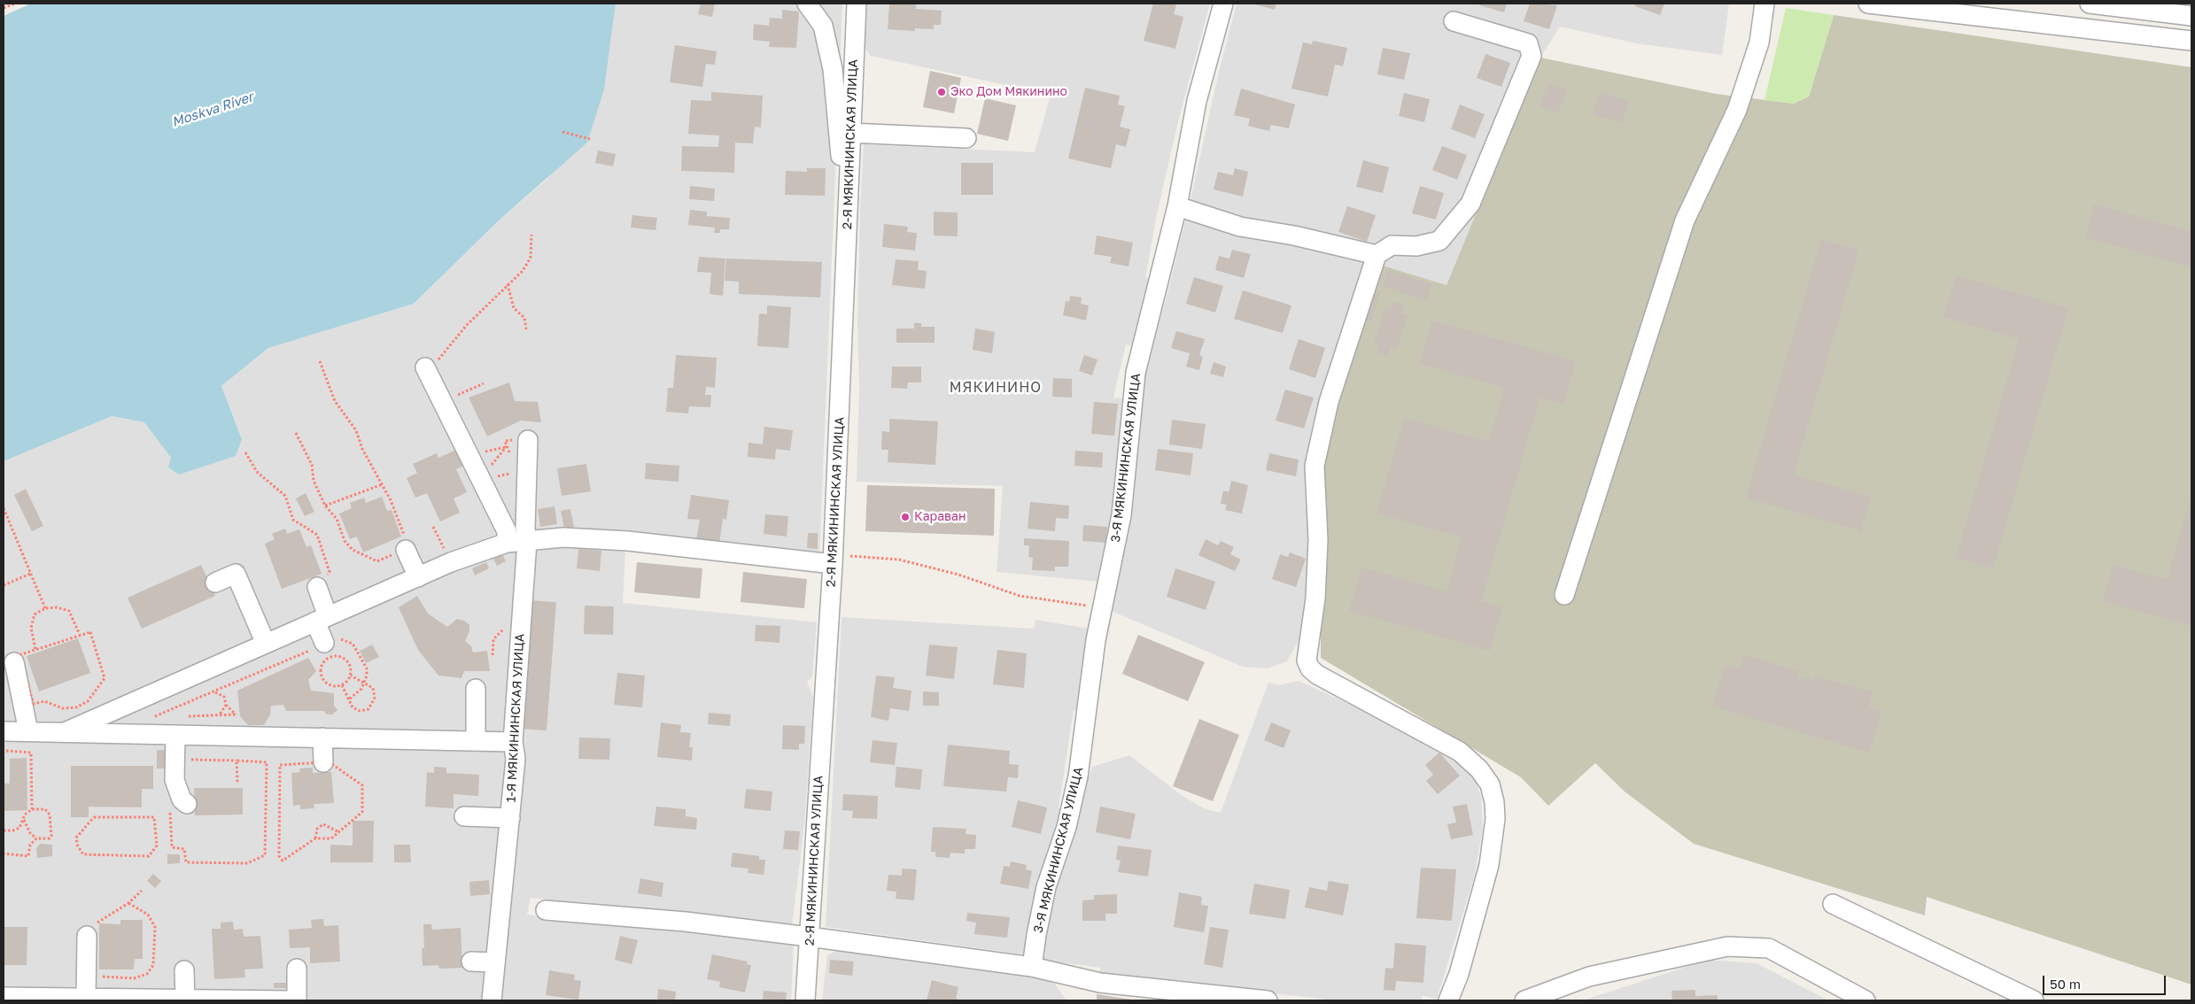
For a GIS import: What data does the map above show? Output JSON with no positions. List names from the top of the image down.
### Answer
{
  "streets": {
    "street": ["2-Я МЯКИНИНСКАЯ УЛИЦА", "3-Я МЯКИНИНСКАЯ УЛИЦА", "1-Я МЯКИНИНСКАЯ УЛИЦА"]
  },
  "districts": ["МЯКИНИНО"],
  "water": ["Moskva River"],
  "places": ["Эко Дом Мякинино", "Караван"],
  "scale_bar": "50 m"
}
